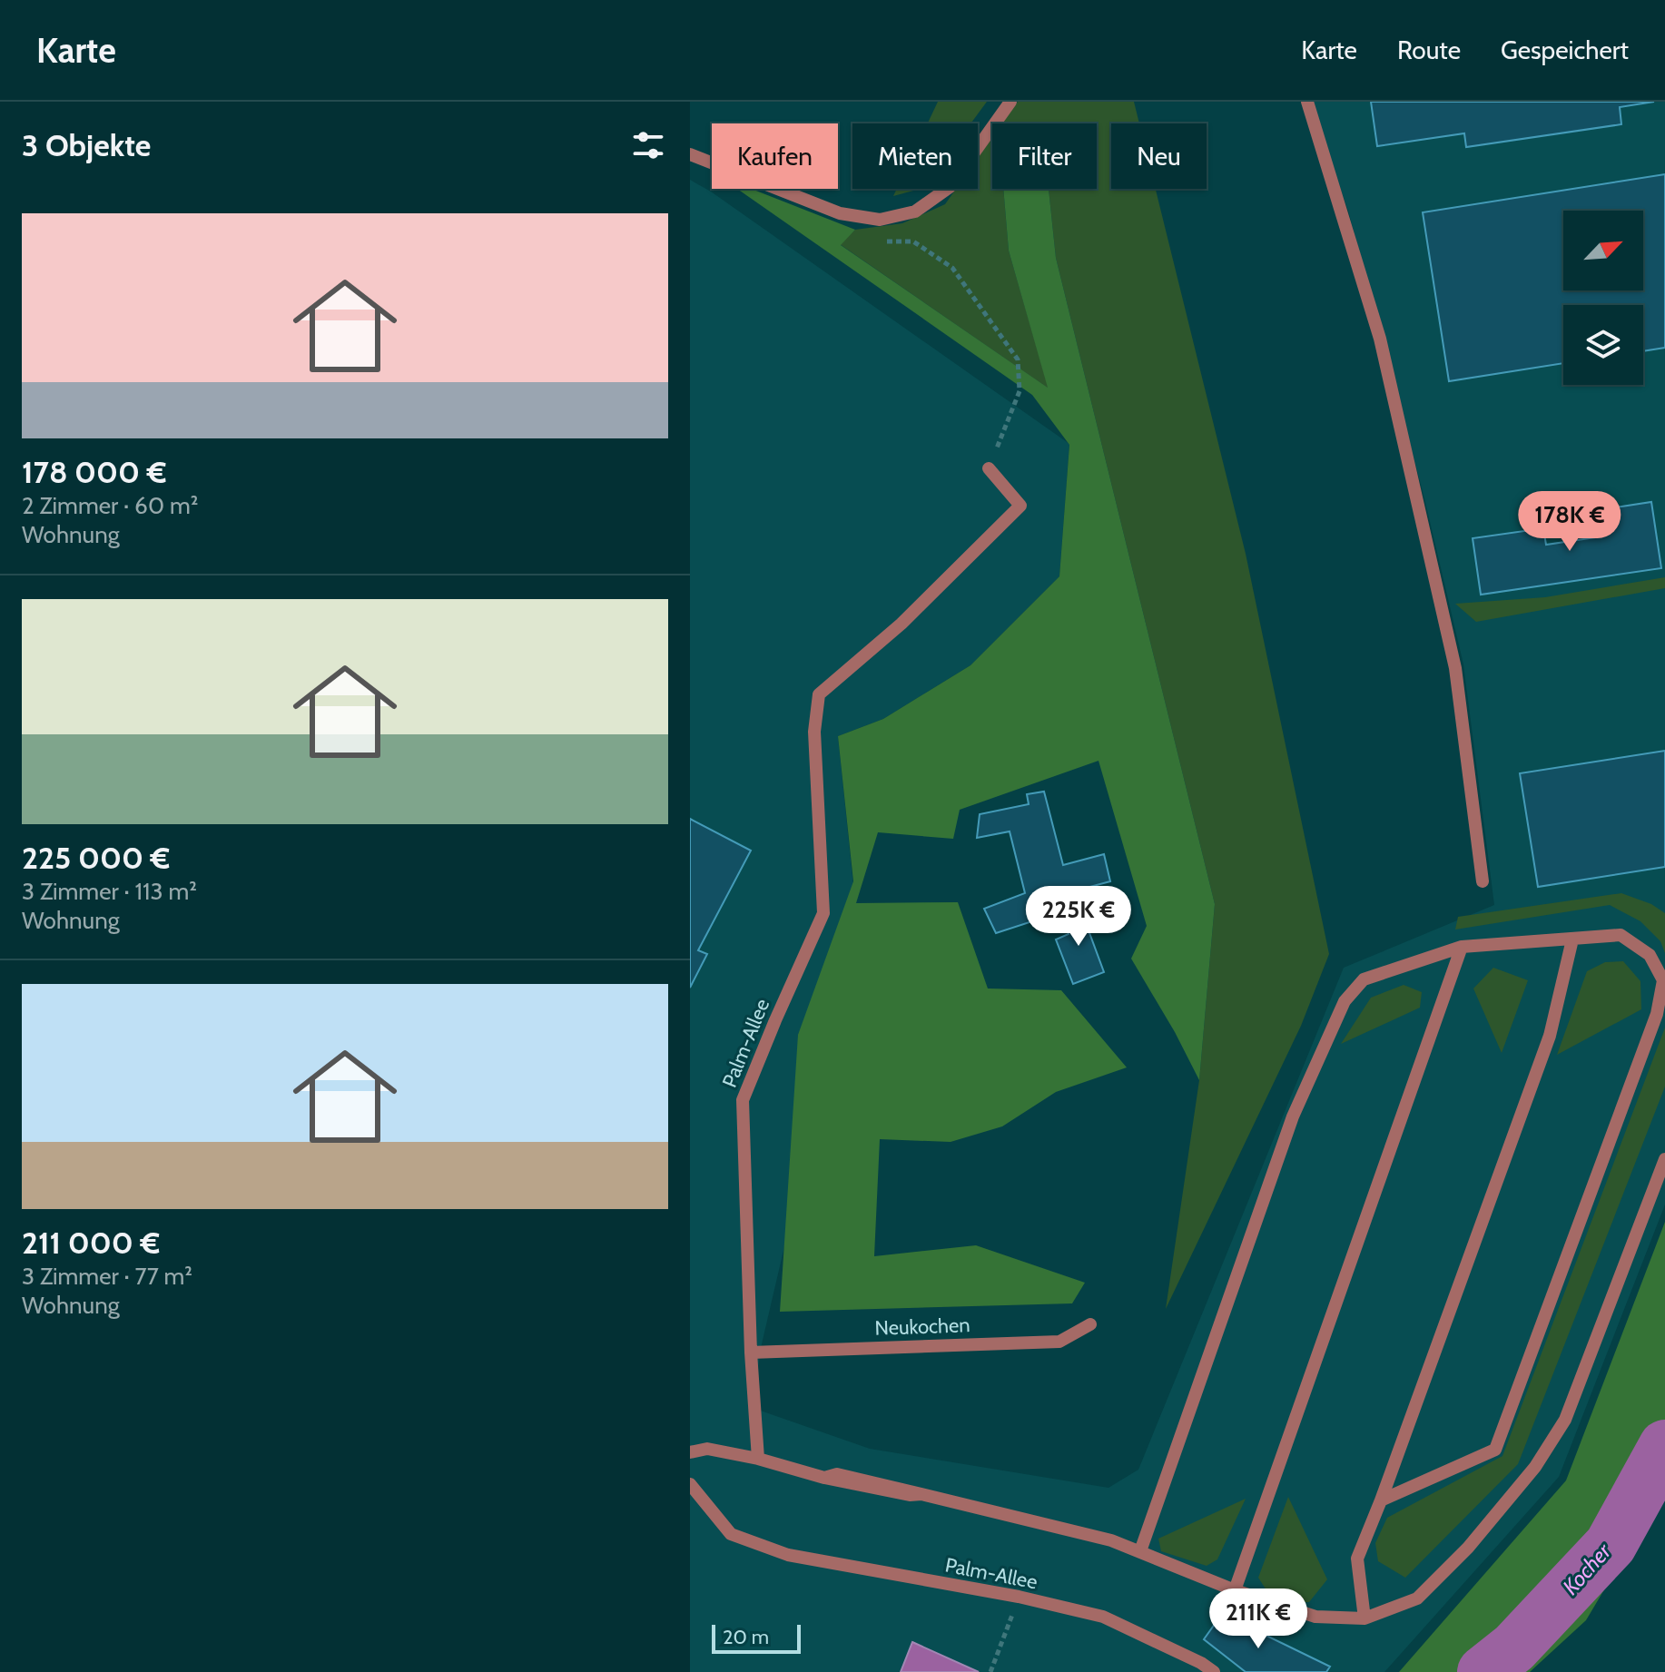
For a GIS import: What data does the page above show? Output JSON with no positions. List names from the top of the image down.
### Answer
{
  "streets": {
    "lane": ["Palm-Allee", "Neukochen"]
  },
  "crossings": [
    ["Palm-Allee", "Neukochen"]
  ],
  "water": ["Kocher"],
  "scale_bar": "20 m",
  "north": "top right",
  "page": {
    "header": "Karte",
    "nav": ["Karte", "Route", "Gespeichert"],
    "heading": "3 Objekte",
    "chip": [
      "Kaufen",
      "Mieten",
      "Filter",
      "Neu"
    ],
    "list": [
      {
        "name": "178 000 €",
        "note": "2 Zimmer · 60 m² · Wohnung"
      },
      {
        "name": "225 000 €",
        "note": "3 Zimmer · 113 m² · Wohnung"
      },
      {
        "name": "211 000 €",
        "note": "3 Zimmer · 77 m² · Wohnung"
      }
    ],
    "price": ["178K €", "225K €", "211K €"],
    "scale": "20 m"
  }
}
